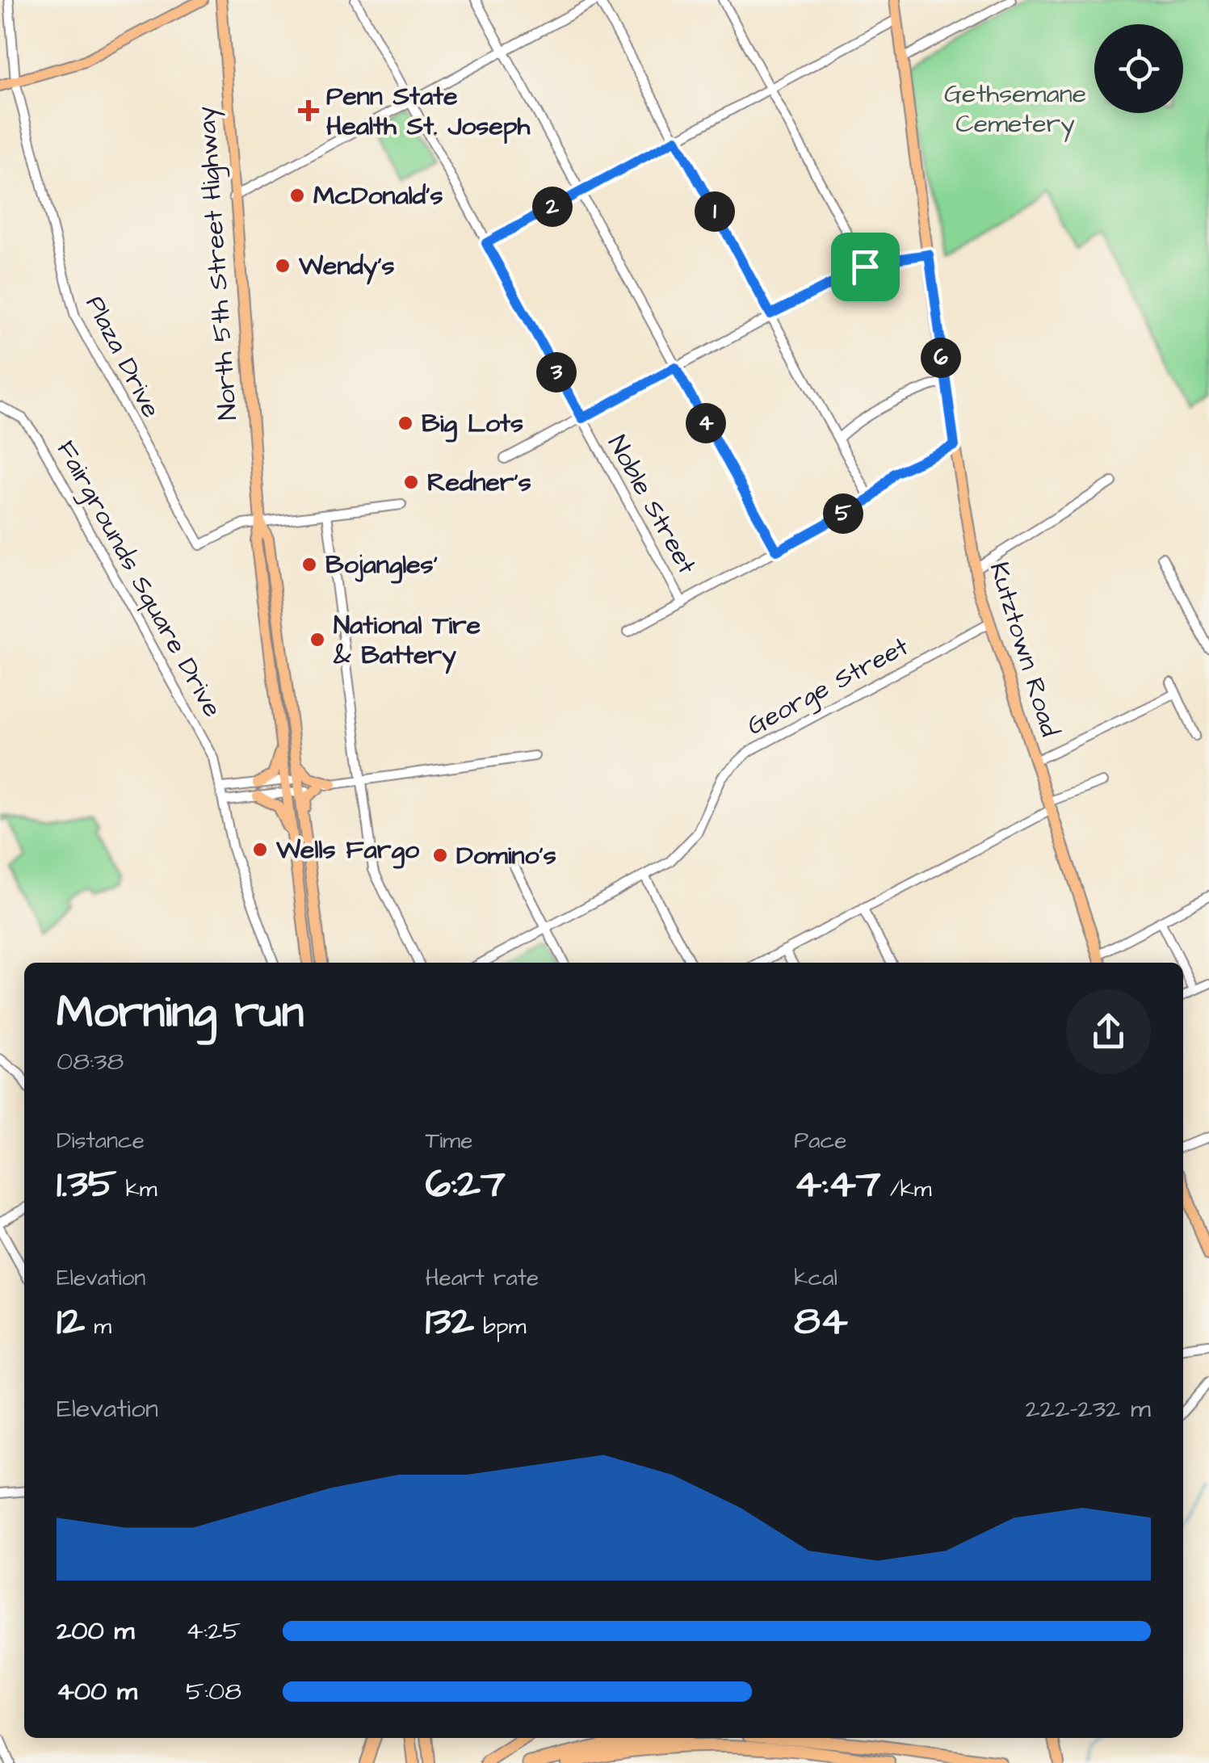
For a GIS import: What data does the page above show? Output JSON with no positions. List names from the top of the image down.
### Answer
{
  "streets": {
    "main road": ["North 5th Street Highway", "Kutztown Road"],
    "street": [
      "Plaza Drive",
      "Noble Street",
      "Fairgrounds Square Drive",
      "George Street"
    ]
  },
  "crossings": [
    ["North 5th Street Highway", "Plaza Drive"],
    ["Kutztown Road", "George Street"]
  ],
  "parks": ["Gethsemane Cemetery"],
  "places": {
    "health": ["Penn State Health St. Joseph"],
    "other": [
      "McDonald's",
      "Wendy's",
      "Big Lots",
      "Redner's",
      "Bojangles'",
      "National Tire & Battery",
      "Wells Fargo",
      "Domino's"
    ]
  },
  "page": {
    "pins": [
      "2",
      "1",
      "6",
      "3",
      "4",
      "5"
    ],
    "heading": ["Morning run", "08:38"],
    "stats": [
      ["Distance", "1.35 km"],
      ["Time", "6:27"],
      ["Pace", "4:47 /km"],
      ["Elevation", "12 m"],
      ["Heart rate", "132 bpm"],
      ["kcal", "84"]
    ],
    "chart": ["Elevation", "222–232 m"],
    "list": [
      {
        "name": "200 m",
        "note": "4:25"
      },
      {
        "name": "400 m",
        "note": "5:08"
      }
    ]
  }
}
